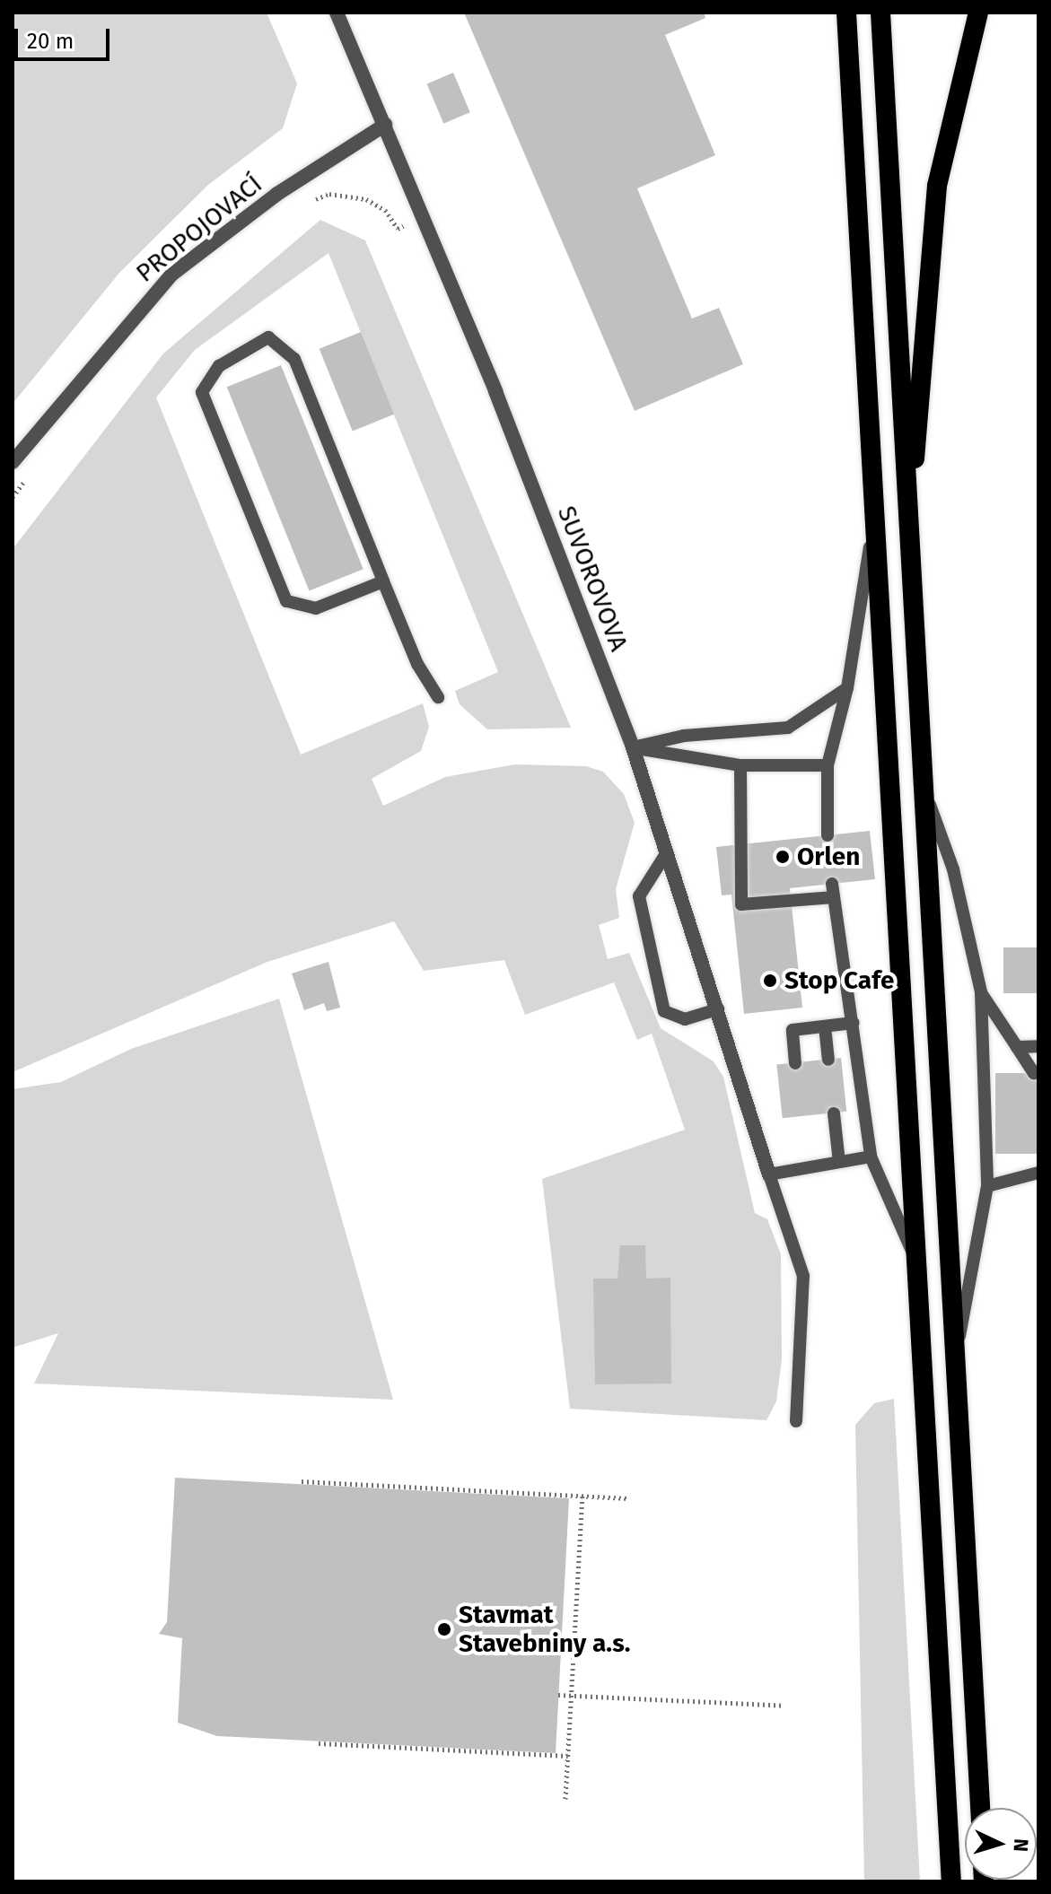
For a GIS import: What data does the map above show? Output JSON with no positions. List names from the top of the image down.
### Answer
{
  "streets": {
    "street": ["PROPOJOVACÍ", "SUVOROVOVA"]
  },
  "crossings": [
    ["PROPOJOVACÍ", "SUVOROVOVA"]
  ],
  "places": ["Orlen", "Stop Cafe", "Stavmat Stavebniny a.s."],
  "scale_bar": "20 m",
  "north": "right"
}
